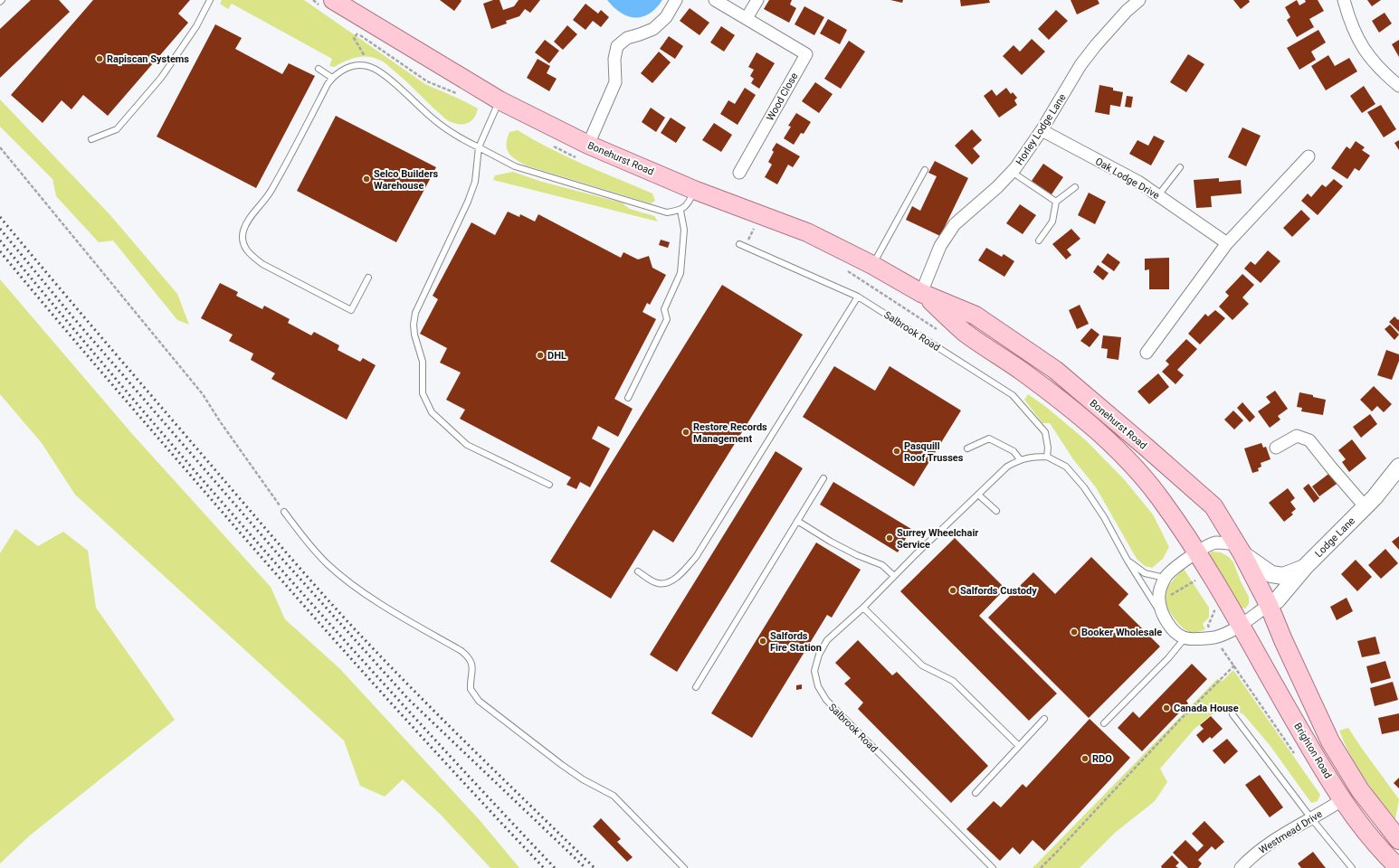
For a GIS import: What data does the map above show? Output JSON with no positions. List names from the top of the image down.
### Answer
{
  "streets": {
    "main road": ["Bonehurst Road", "Brighton Road"],
    "street": [
      "Wood Close",
      "Horley Lodge Lane",
      "Oak Lodge Drive",
      "Salbrook Road",
      "Lodge Lane",
      "Westmead Drive"
    ]
  },
  "crossings": [
    ["Horley Lodge Lane", "Bonehurst Road"],
    ["Horley Lodge Lane", "Oak Lodge Drive"],
    ["Bonehurst Road", "Lodge Lane"],
    ["Bonehurst Road", "Brighton Road"],
    ["Lodge Lane", "Brighton Road"],
    ["Brighton Road", "Westmead Drive"]
  ],
  "places": [
    "Rapiscan Systems",
    "Selco Builders Warehouse",
    "DHL",
    "Restore Records Management",
    "Pasquill Roof Trusses",
    "Surrey Wheelchair Service",
    "Salfords Custody",
    "Booker Wholesale",
    "Salfords Fire Station",
    "Canada House",
    "RDO"
  ]
}
